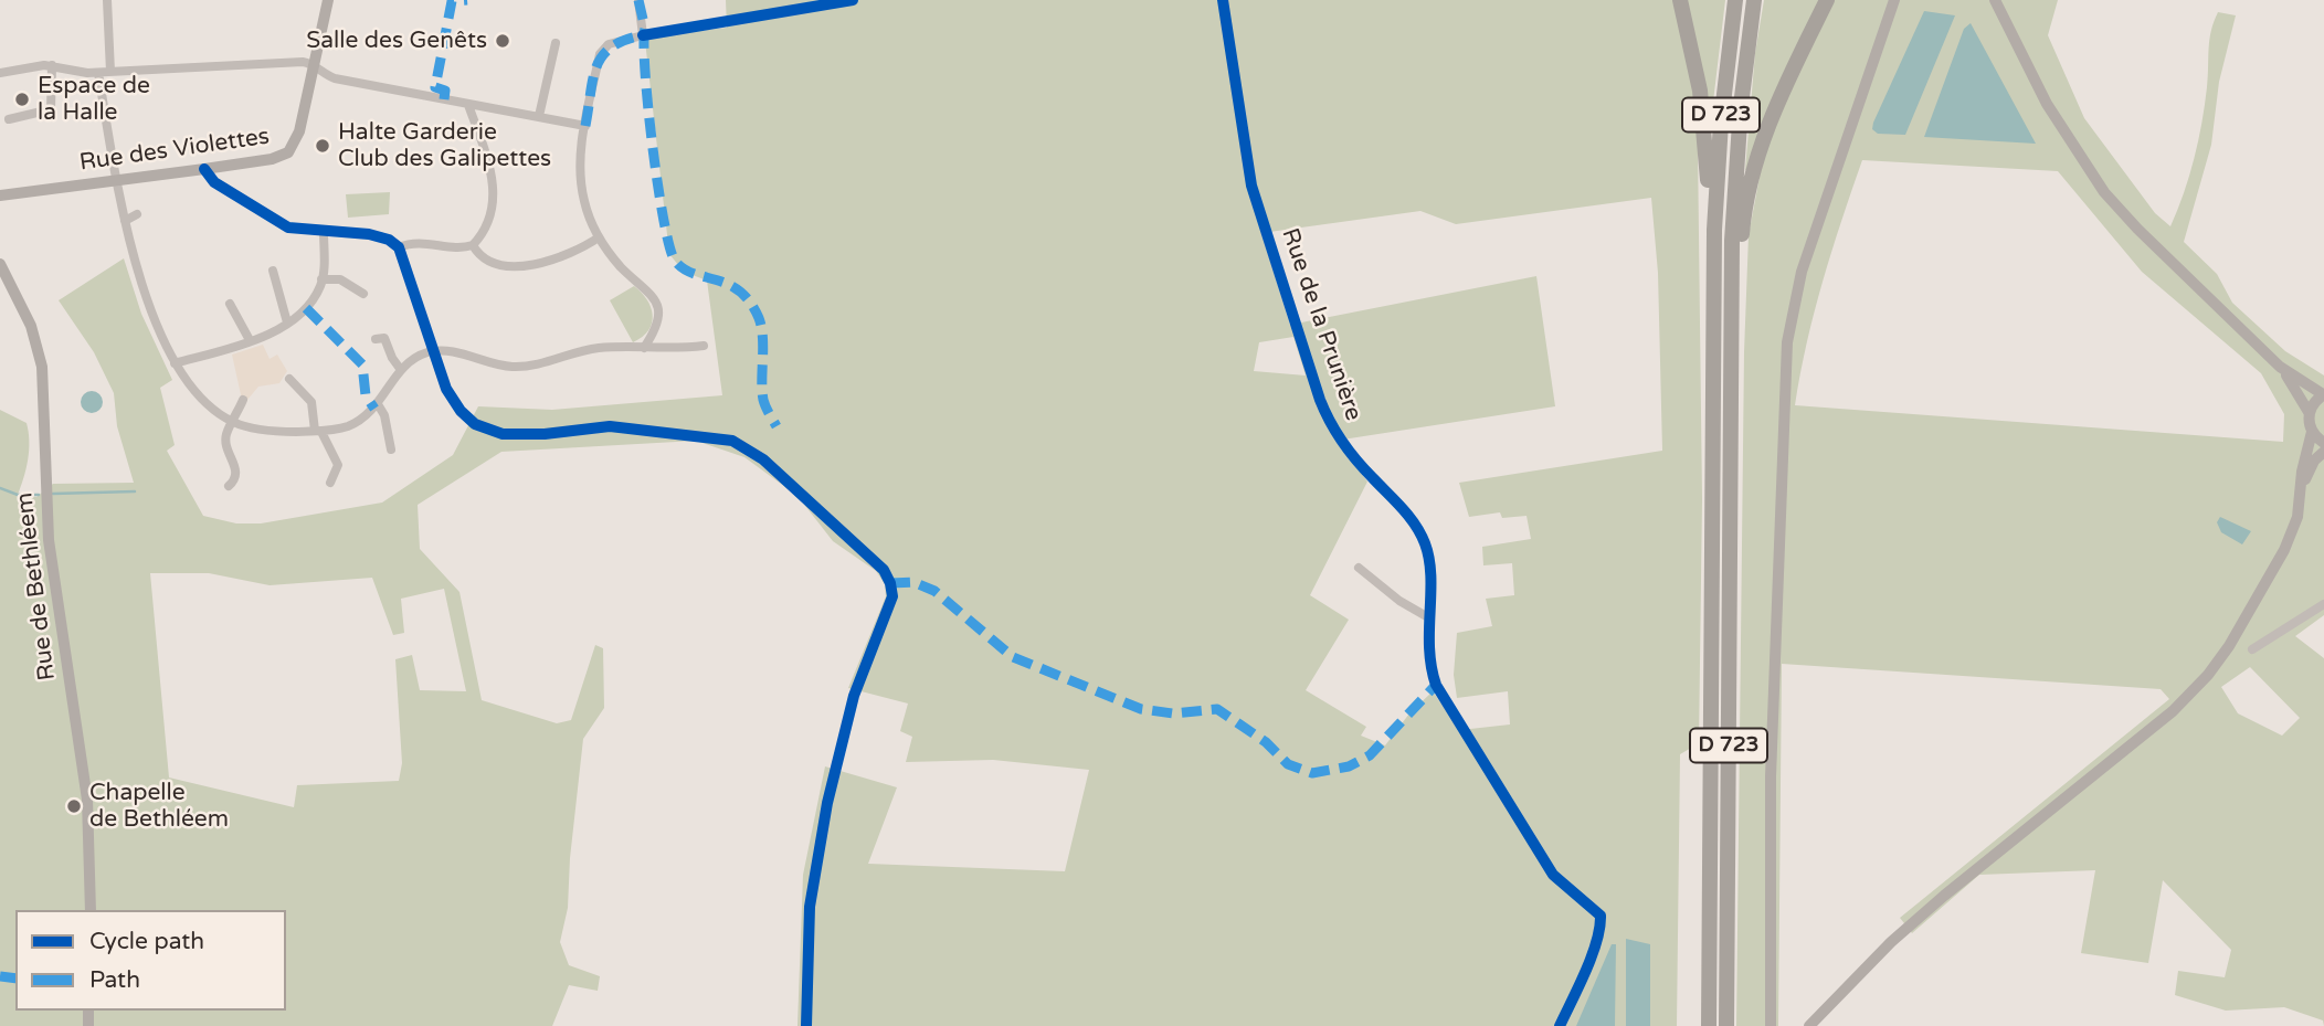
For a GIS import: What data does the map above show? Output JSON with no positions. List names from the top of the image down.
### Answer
{
  "streets": {
    "highway": ["D 723"],
    "street": ["Rue des Violettes", "Rue de la Prunière", "Rue de Bethléem"]
  },
  "places": [
    "Salle des Genêts",
    "Espace de la Halle",
    "Halte Garderie Club des Galipettes",
    "Chapelle de Bethléem"
  ],
  "legend": ["Cycle path", "Path"]
}
